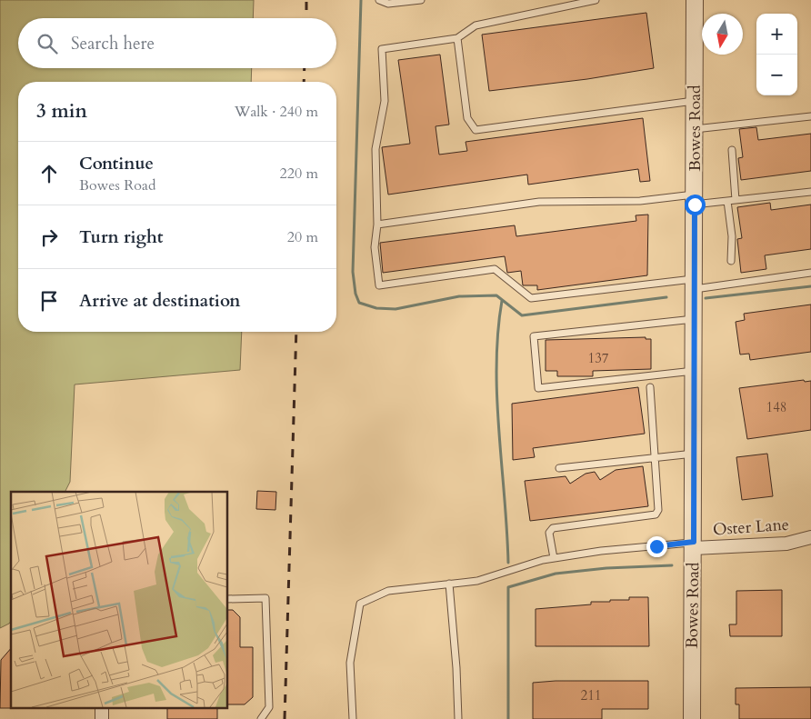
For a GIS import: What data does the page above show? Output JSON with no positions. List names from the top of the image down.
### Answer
{
  "streets": {
    "street": ["Bowes Road", "Oster Lane"]
  },
  "crossings": [
    ["Bowes Road", "Oster Lane"]
  ],
  "house_numbers": ["137", "148", "211"],
  "north": "bottom",
  "page": {
    "map_buttons": ["+", "−"],
    "search": "Search here",
    "heading": ["3 min", "Walk · 240 m"],
    "list": [
      ["Continue", "Bowes Road", "220 m"],
      ["Turn right", "20 m"],
      "Arrive at destination"
    ]
  }
}
